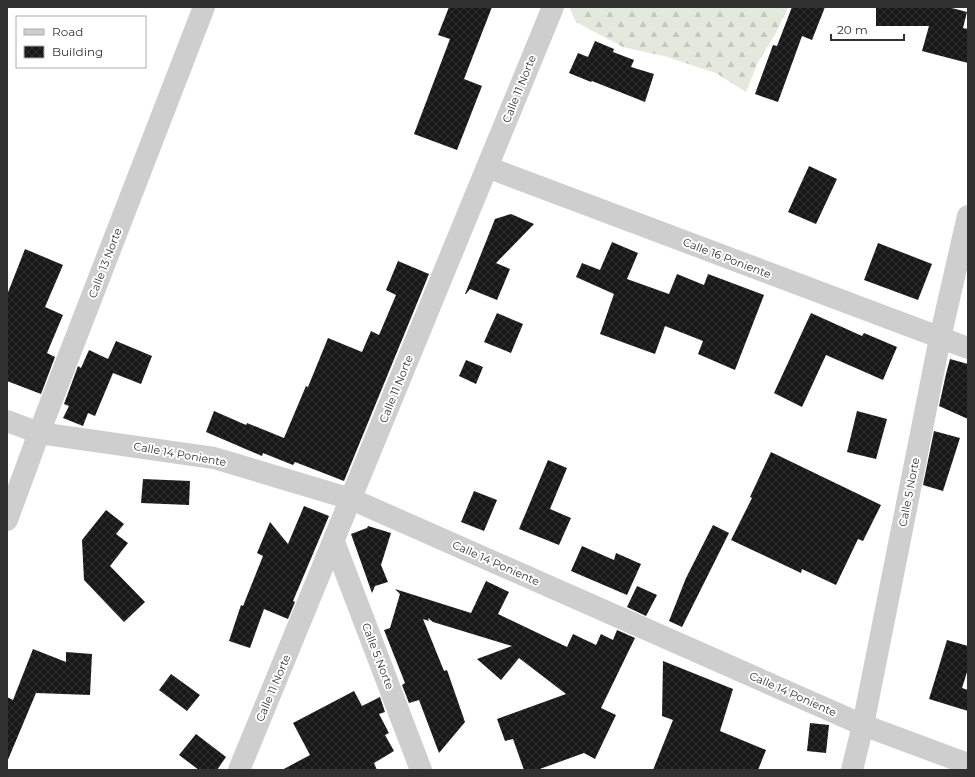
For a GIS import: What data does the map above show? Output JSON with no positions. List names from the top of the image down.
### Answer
{
  "streets": {
    "street": [
      "Calle 11 Norte",
      "Calle 16 Poniente",
      "Calle 13 Norte",
      "Calle 14 Poniente",
      "Calle 5 Norte"
    ]
  },
  "crossings": [
    ["Calle 11 Norte", "Calle 16 Poniente"],
    ["Calle 11 Norte", "Calle 14 Poniente"],
    ["Calle 11 Norte", "Calle 5 Norte"],
    ["Calle 16 Poniente", "Calle 5 Norte"],
    ["Calle 13 Norte", "Calle 14 Poniente"],
    ["Calle 14 Poniente", "Calle 5 Norte"]
  ],
  "legend": ["Road", "Building"],
  "scale_bar": "20 m"
}
